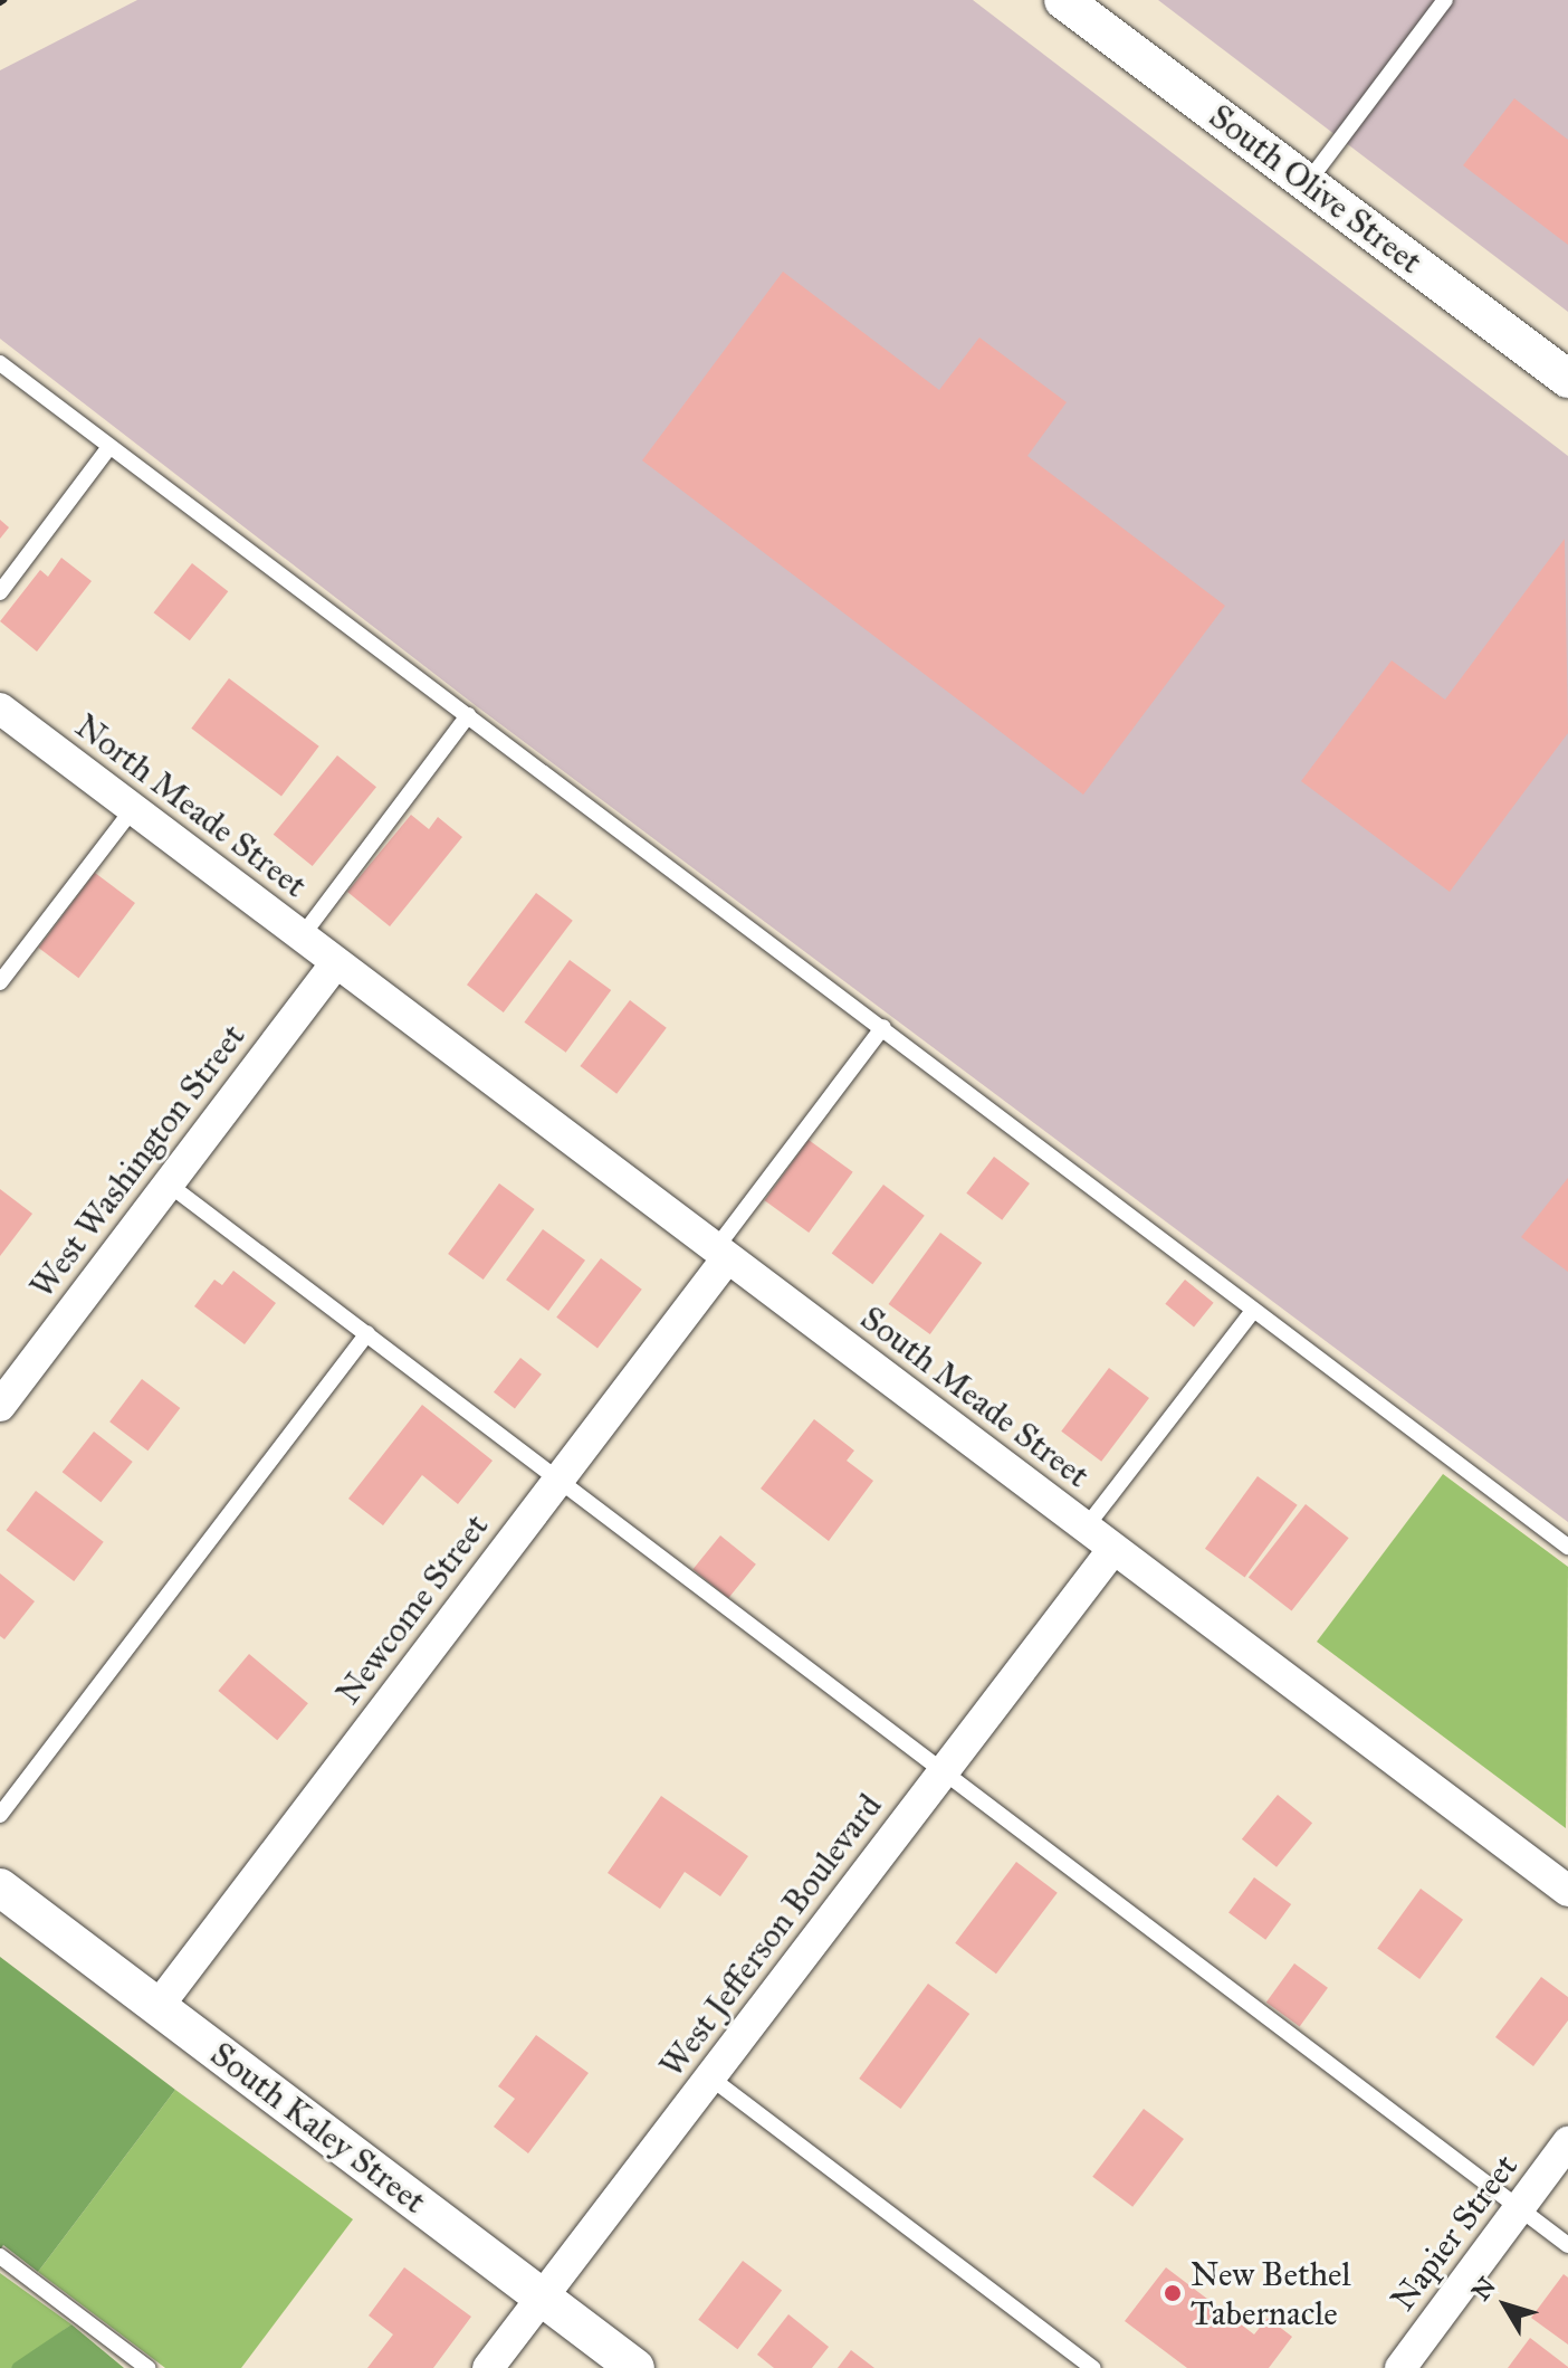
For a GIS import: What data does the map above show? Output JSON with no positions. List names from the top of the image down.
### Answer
{
  "streets": {
    "street": [
      "South Olive Street",
      "North Meade Street",
      "West Washington Street",
      "South Meade Street",
      "Newcome Street",
      "West Jefferson Boulevard",
      "South Kaley Street",
      "Napier Street"
    ]
  },
  "crossings": [
    ["North Meade Street", "West Washington Street"],
    ["North Meade Street", "South Meade Street"],
    ["West Washington Street", "South Meade Street"],
    ["South Meade Street", "Newcome Street"],
    ["South Meade Street", "West Jefferson Boulevard"],
    ["Newcome Street", "South Kaley Street"],
    ["West Jefferson Boulevard", "South Kaley Street"]
  ],
  "places": ["New Bethel Tabernacle"],
  "north": "top left"
}
